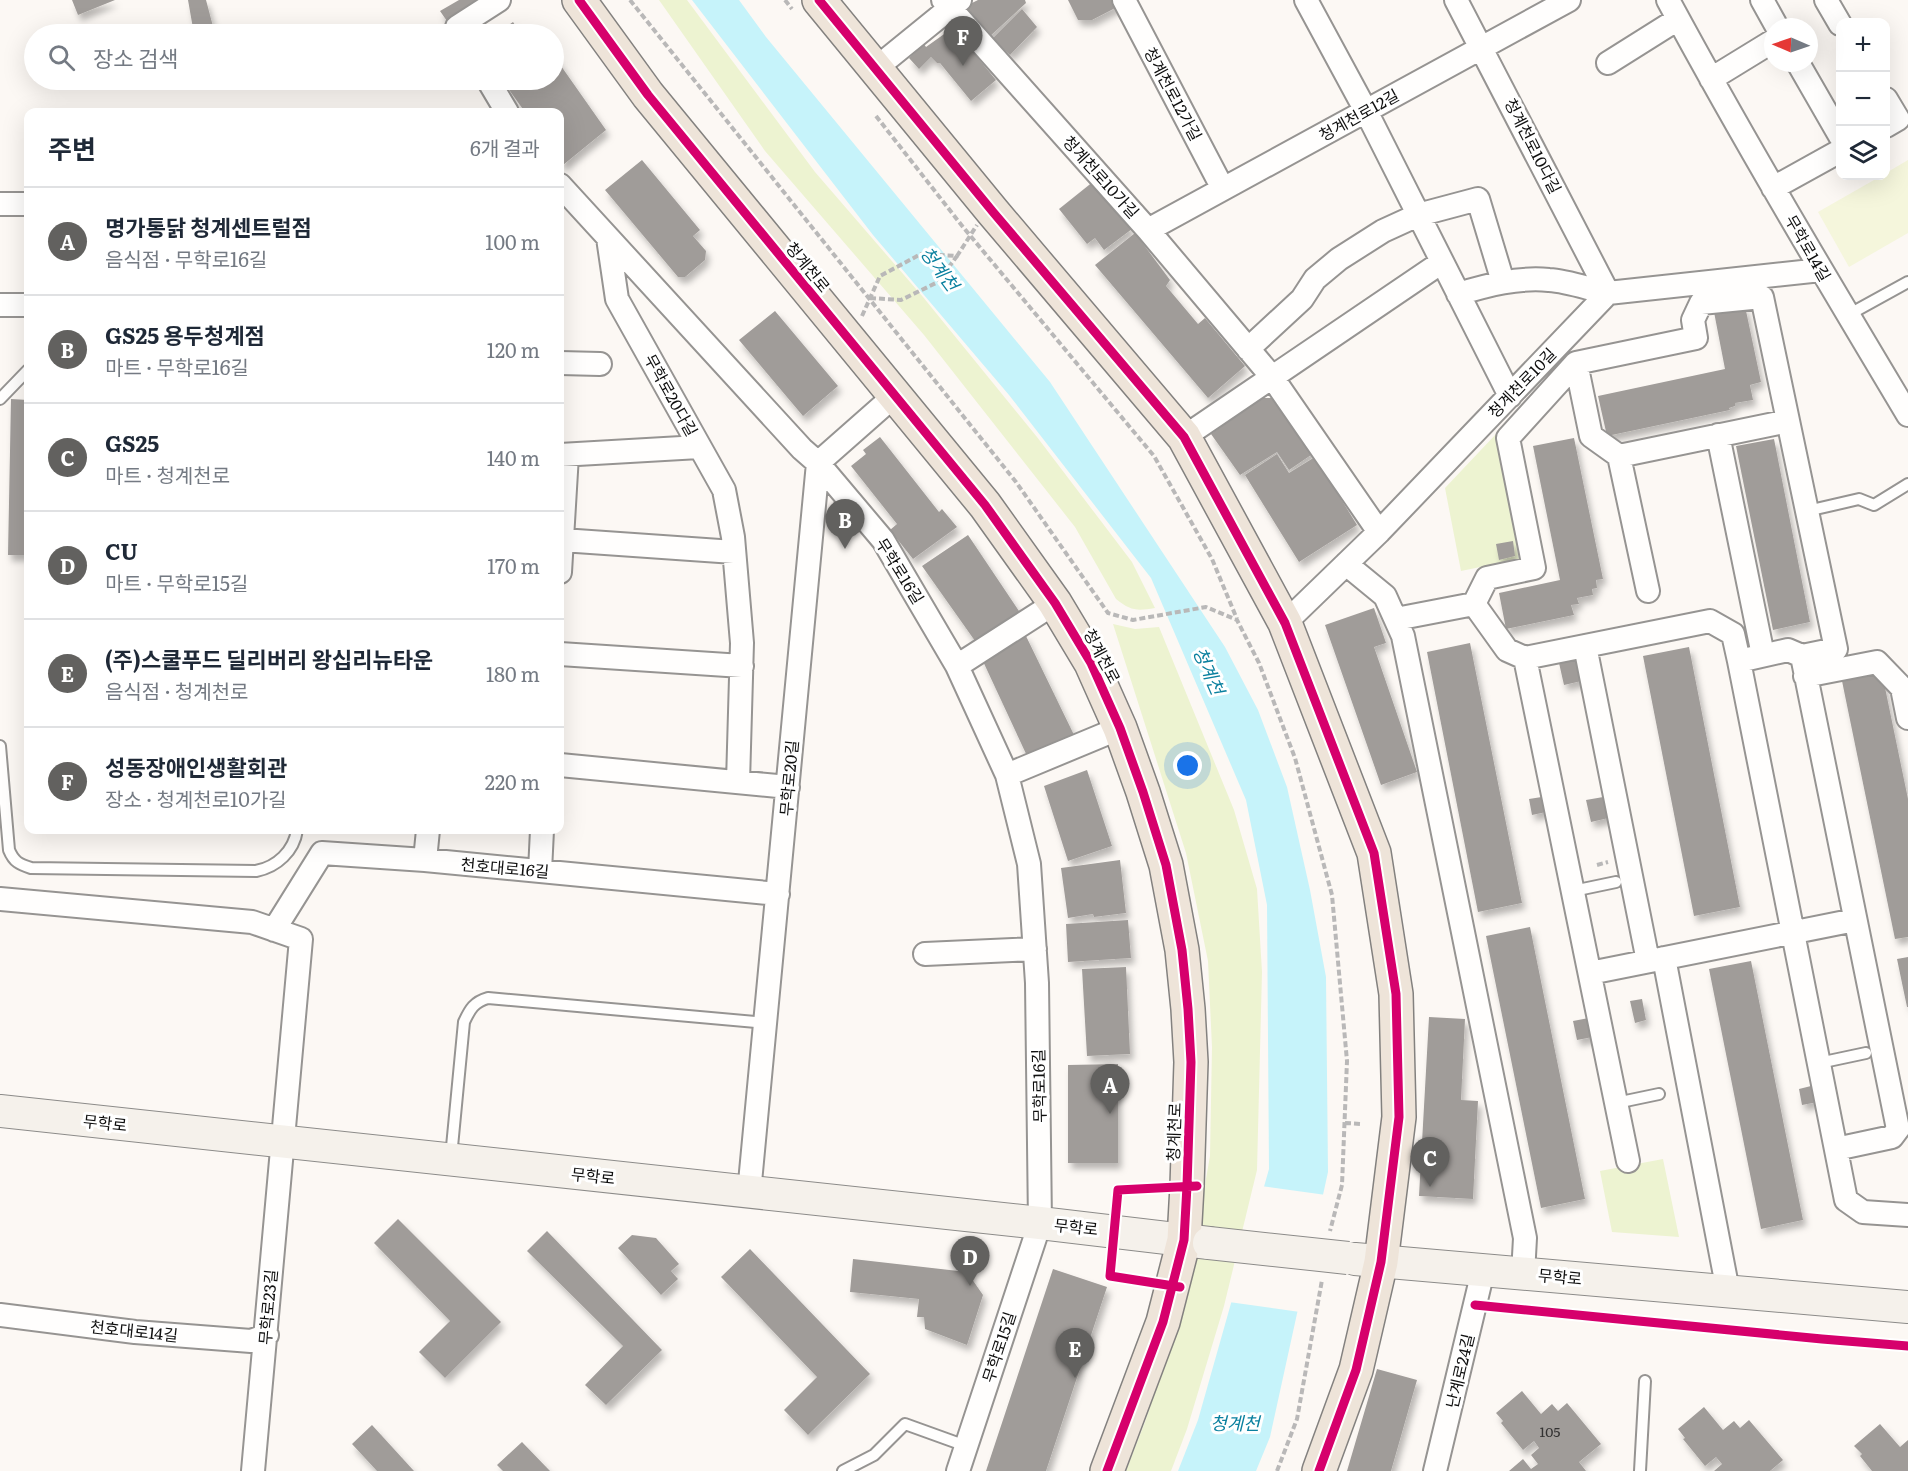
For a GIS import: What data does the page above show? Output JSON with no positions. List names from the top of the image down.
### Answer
{
  "streets": {
    "main road": ["청계천로", "무학로"],
    "street": [
      "청계천로12가길",
      "청계천로12길",
      "청계천로10다길",
      "청계천로10가길",
      "무학로14길",
      "청계천로10길",
      "무학로20다길",
      "무학로16길",
      "무학로20길",
      "천호대로16길",
      "무학로23길",
      "천호대로14길",
      "무학로15길",
      "난계로24길"
    ]
  },
  "crossings": [
    ["청계천로12가길", "청계천로12길"],
    ["청계천로12길", "청계천로10다길"],
    ["청계천로12길", "청계천로10가길"],
    ["청계천로10다길", "청계천로10길"],
    ["청계천로10가길", "청계천로10길"],
    ["청계천로", "무학로"],
    ["무학로20다길", "무학로16길"],
    ["무학로16길", "무학로20길"],
    ["무학로16길", "무학로"],
    ["무학로16길", "무학로15길"],
    ["무학로20길", "천호대로16길"],
    ["무학로20길", "무학로"],
    ["무학로", "무학로23길"],
    ["무학로", "무학로15길"],
    ["무학로", "난계로24길"],
    ["무학로23길", "천호대로14길"]
  ],
  "water": ["청계천"],
  "house_numbers": ["105"],
  "north": "left",
  "page": {
    "pins": [
      "F",
      "B",
      "A",
      "C",
      "D",
      "E"
    ],
    "map_buttons": ["+", "−"],
    "search": "장소 검색",
    "heading": ["주변", "6개 결과"],
    "list": [
      {
        "mark": "A",
        "name": "명가통닭 청계센트럴점",
        "note": "음식점 · 무학로16길",
        "value": "100 m"
      },
      {
        "mark": "B",
        "name": "GS25 용두청계점",
        "note": "마트 · 무학로16길",
        "value": "120 m"
      },
      {
        "mark": "C",
        "name": "GS25",
        "note": "마트 · 청계천로",
        "value": "140 m"
      },
      {
        "mark": "D",
        "name": "CU",
        "note": "마트 · 무학로15길",
        "value": "170 m"
      },
      {
        "mark": "E",
        "name": "(주)스쿨푸드 딜리버리 왕십리뉴타운",
        "note": "음식점 · 청계천로",
        "value": "180 m"
      },
      {
        "mark": "F",
        "name": "성동장애인생활회관",
        "note": "장소 · 청계천로10가길",
        "value": "220 m"
      }
    ]
  }
}
